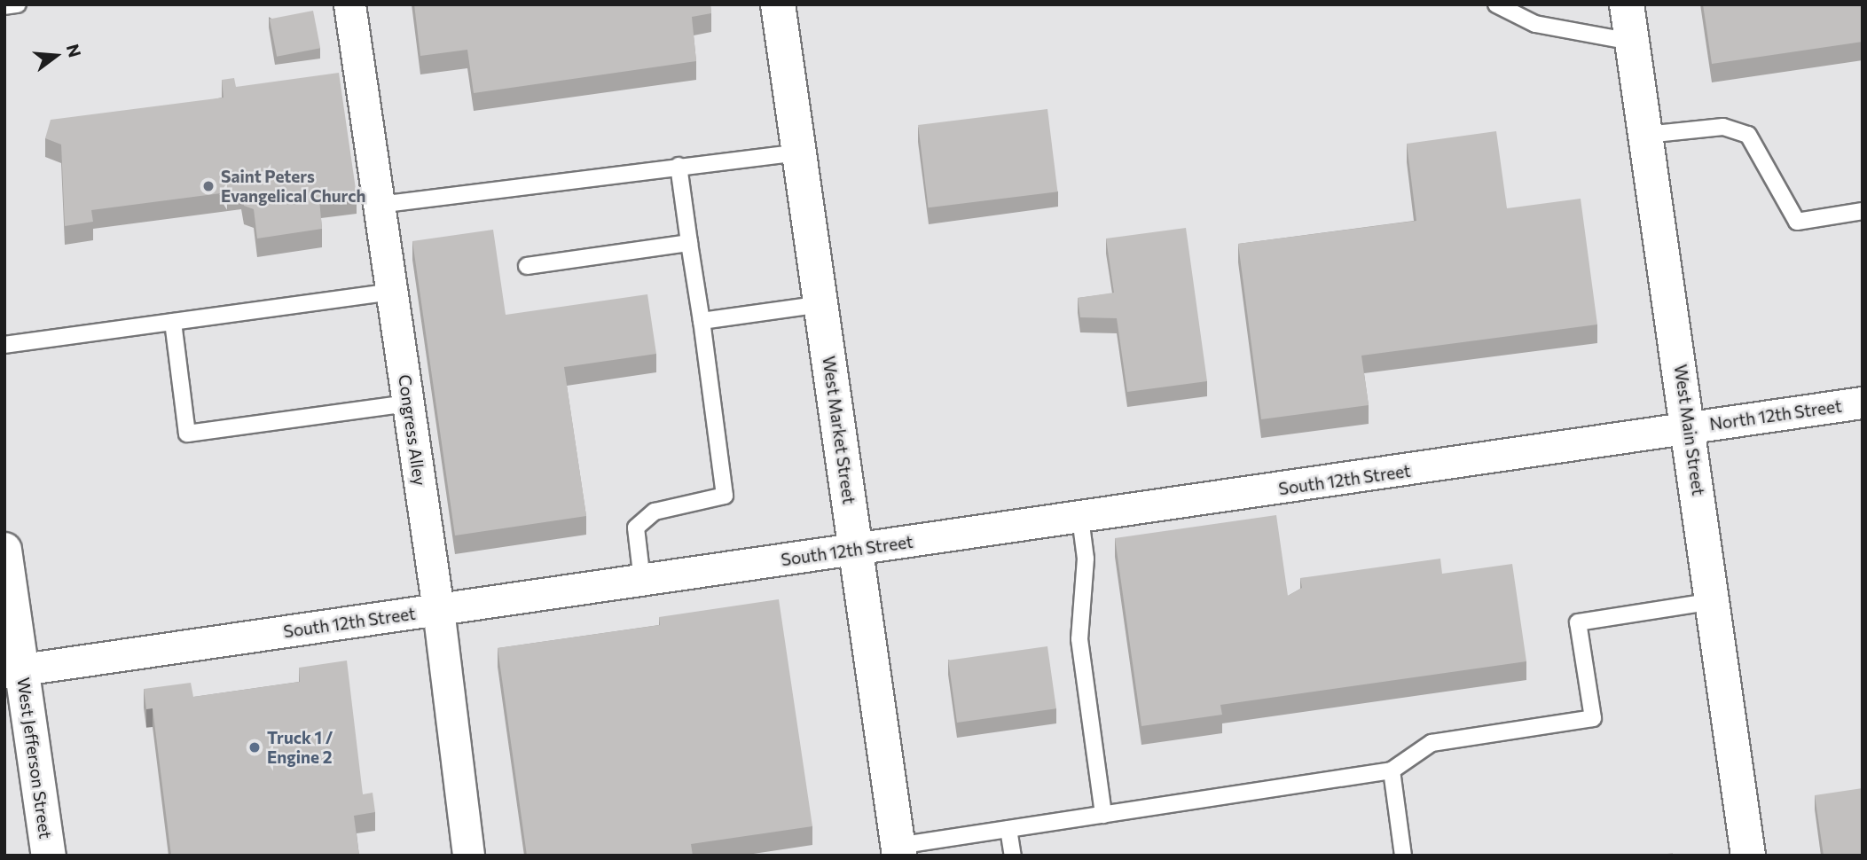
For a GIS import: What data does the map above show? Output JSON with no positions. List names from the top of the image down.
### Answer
{
  "streets": {
    "main road": ["West Market Street", "West Main Street", "West Jefferson Street"],
    "street": ["North 12th Street", "Congress Alley", "South 12th Street"]
  },
  "crossings": [
    ["North 12th Street", "West Main Street"],
    ["North 12th Street", "South 12th Street"],
    ["Congress Alley", "South 12th Street"],
    ["West Market Street", "South 12th Street"],
    ["West Main Street", "South 12th Street"],
    ["South 12th Street", "West Jefferson Street"]
  ],
  "places": ["Saint Peters Evangelical Church", "Truck 1 / Engine 2"],
  "north": "right"
}
